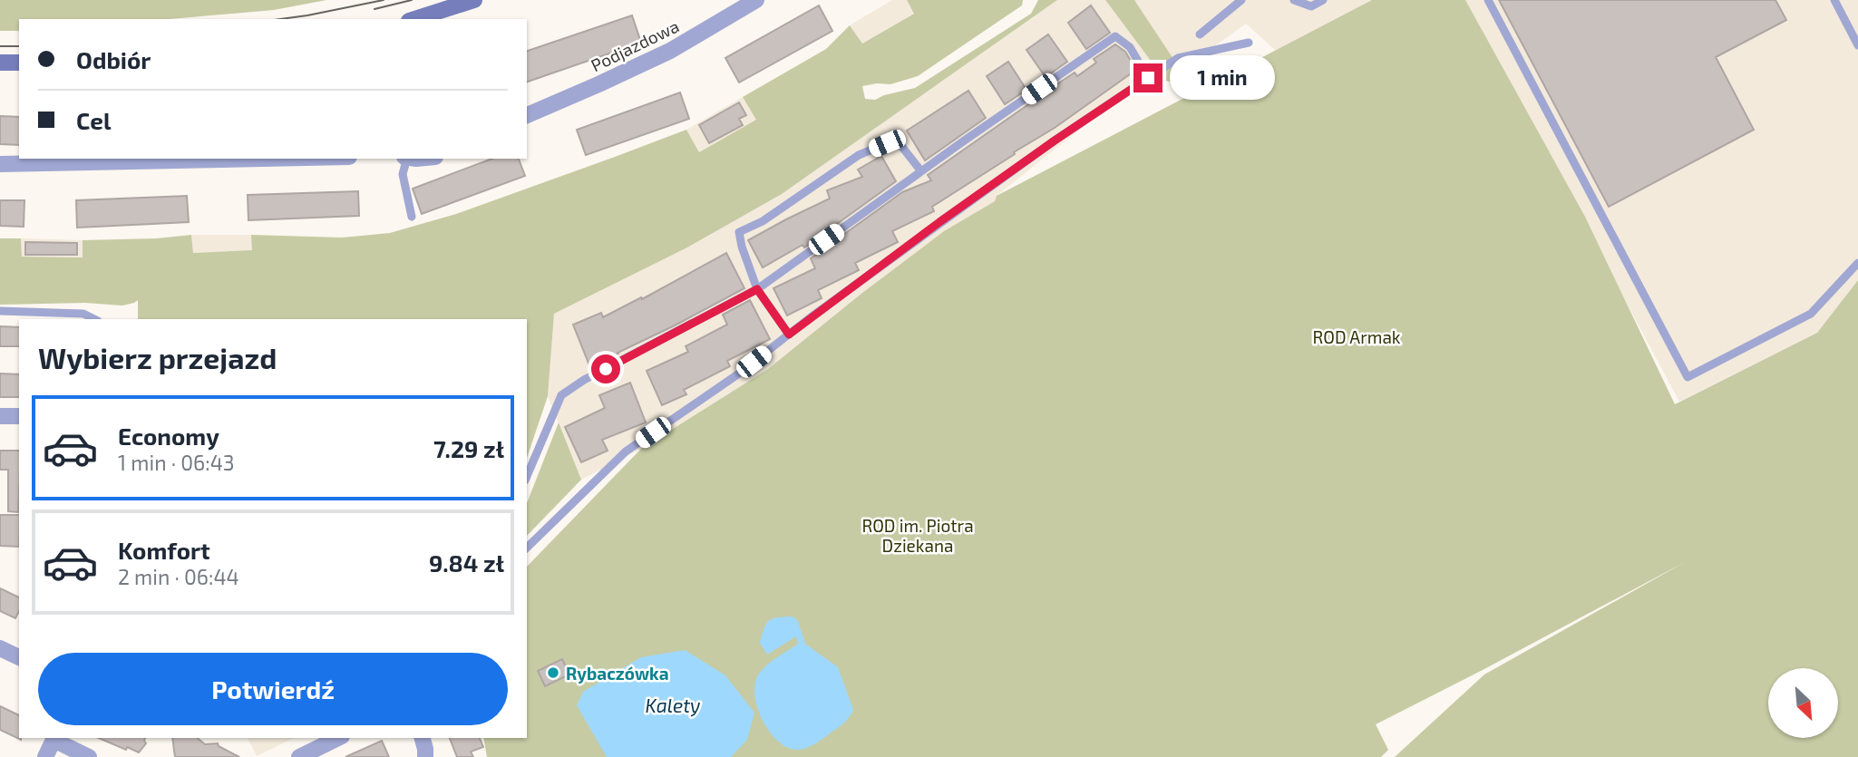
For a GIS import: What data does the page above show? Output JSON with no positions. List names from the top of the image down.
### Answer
{
  "streets": {
    "street": ["Podjazdowa"]
  },
  "water": ["Kalety"],
  "parks": ["ROD Armak", "ROD im. Piotra Dziekana"],
  "places": ["Rybaczówka"],
  "north": "bottom right",
  "page": {
    "banner": ["Odbiór", "Cel"],
    "bubble": "1 min",
    "heading": "Wybierz przejazd",
    "list": [
      {
        "name": "Economy",
        "note": "1 min · 06:43",
        "value": "7.29 zł"
      },
      {
        "name": "Komfort",
        "note": "2 min · 06:44",
        "value": "9.84 zł"
      }
    ],
    "buttons": "Potwierdź"
  }
}
